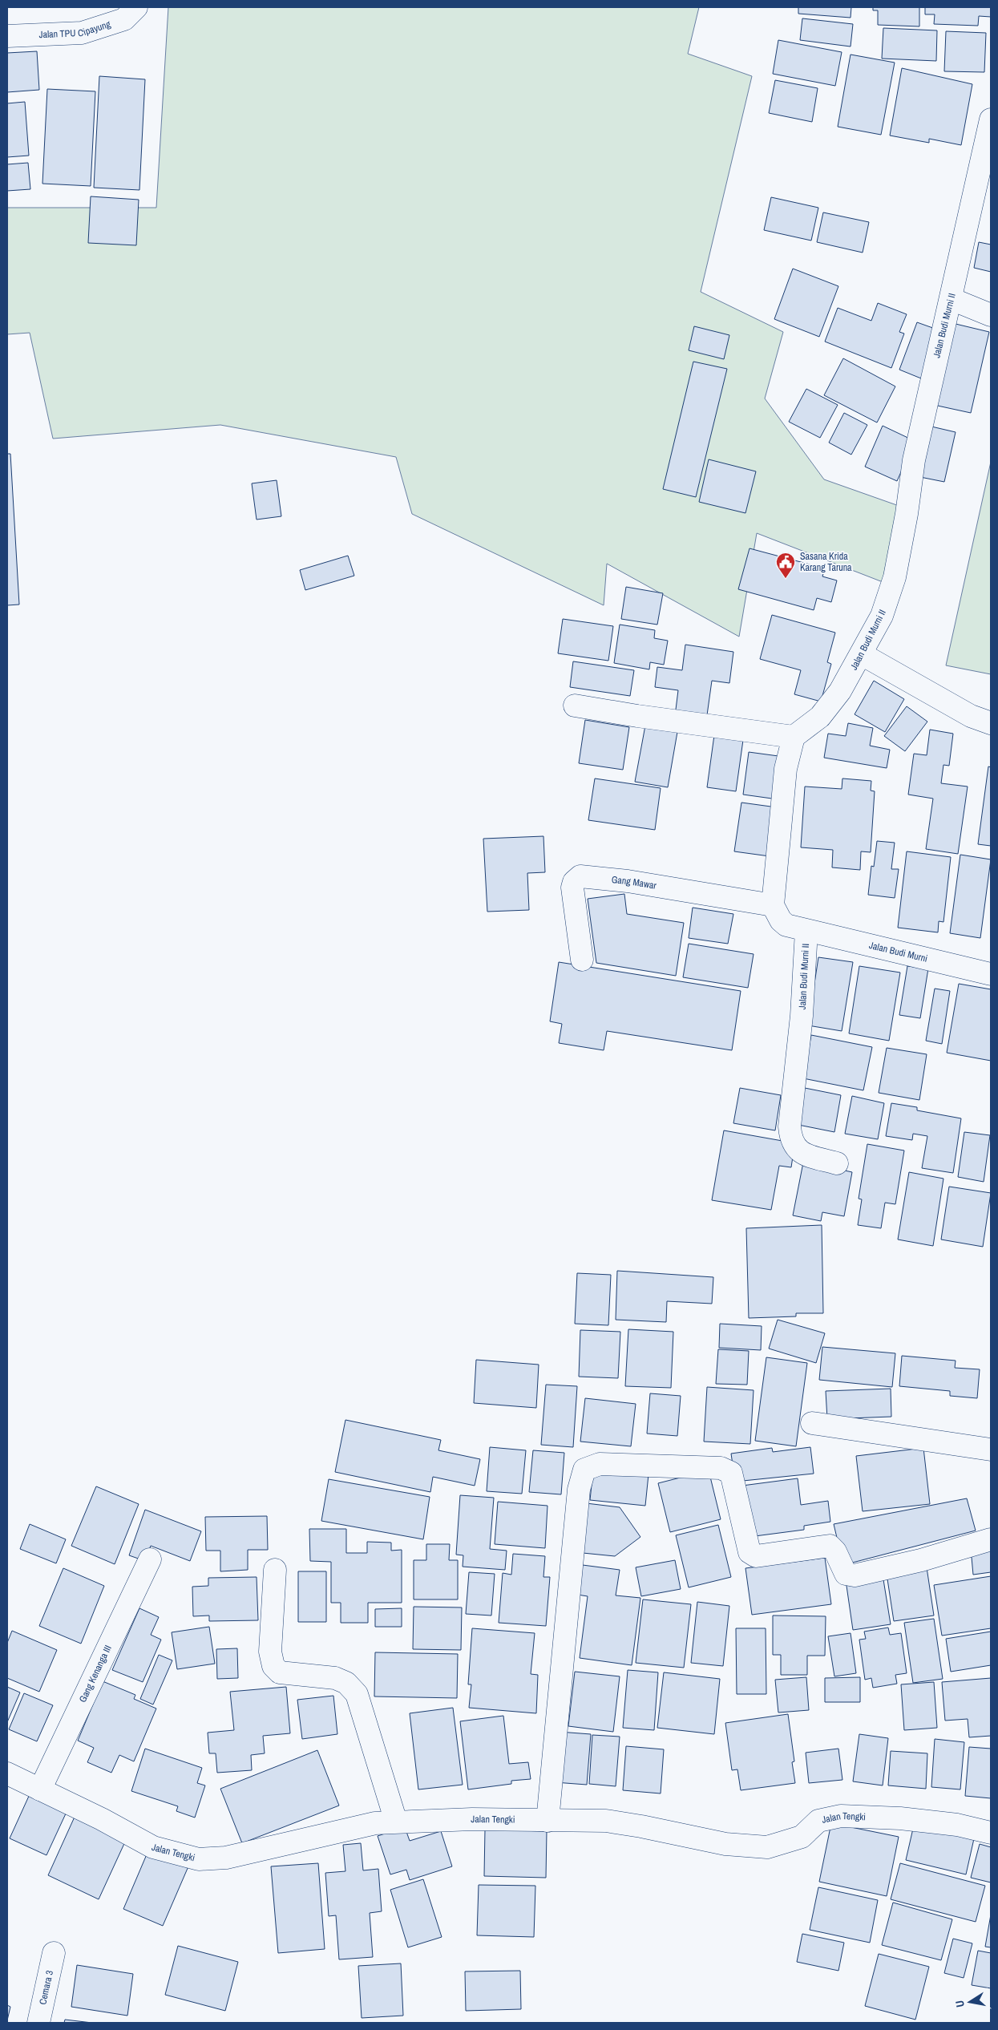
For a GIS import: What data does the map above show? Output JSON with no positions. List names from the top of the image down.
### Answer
{
  "streets": {
    "street": [
      "Jalan TPU Cipayung",
      "Jalan Budi Murni II",
      "Gang Mawar",
      "Jalan Budi Murni",
      "Gang Kenanga III",
      "Jalan Tengki",
      "Cemara 3"
    ]
  },
  "crossings": [
    ["Jalan Budi Murni II", "Gang Mawar"],
    ["Jalan Budi Murni II", "Jalan Budi Murni"],
    ["Gang Kenanga III", "Jalan Tengki"]
  ],
  "places": {
    "public building": ["Sasana Krida Karang Taruna"]
  },
  "north": "left"
}
